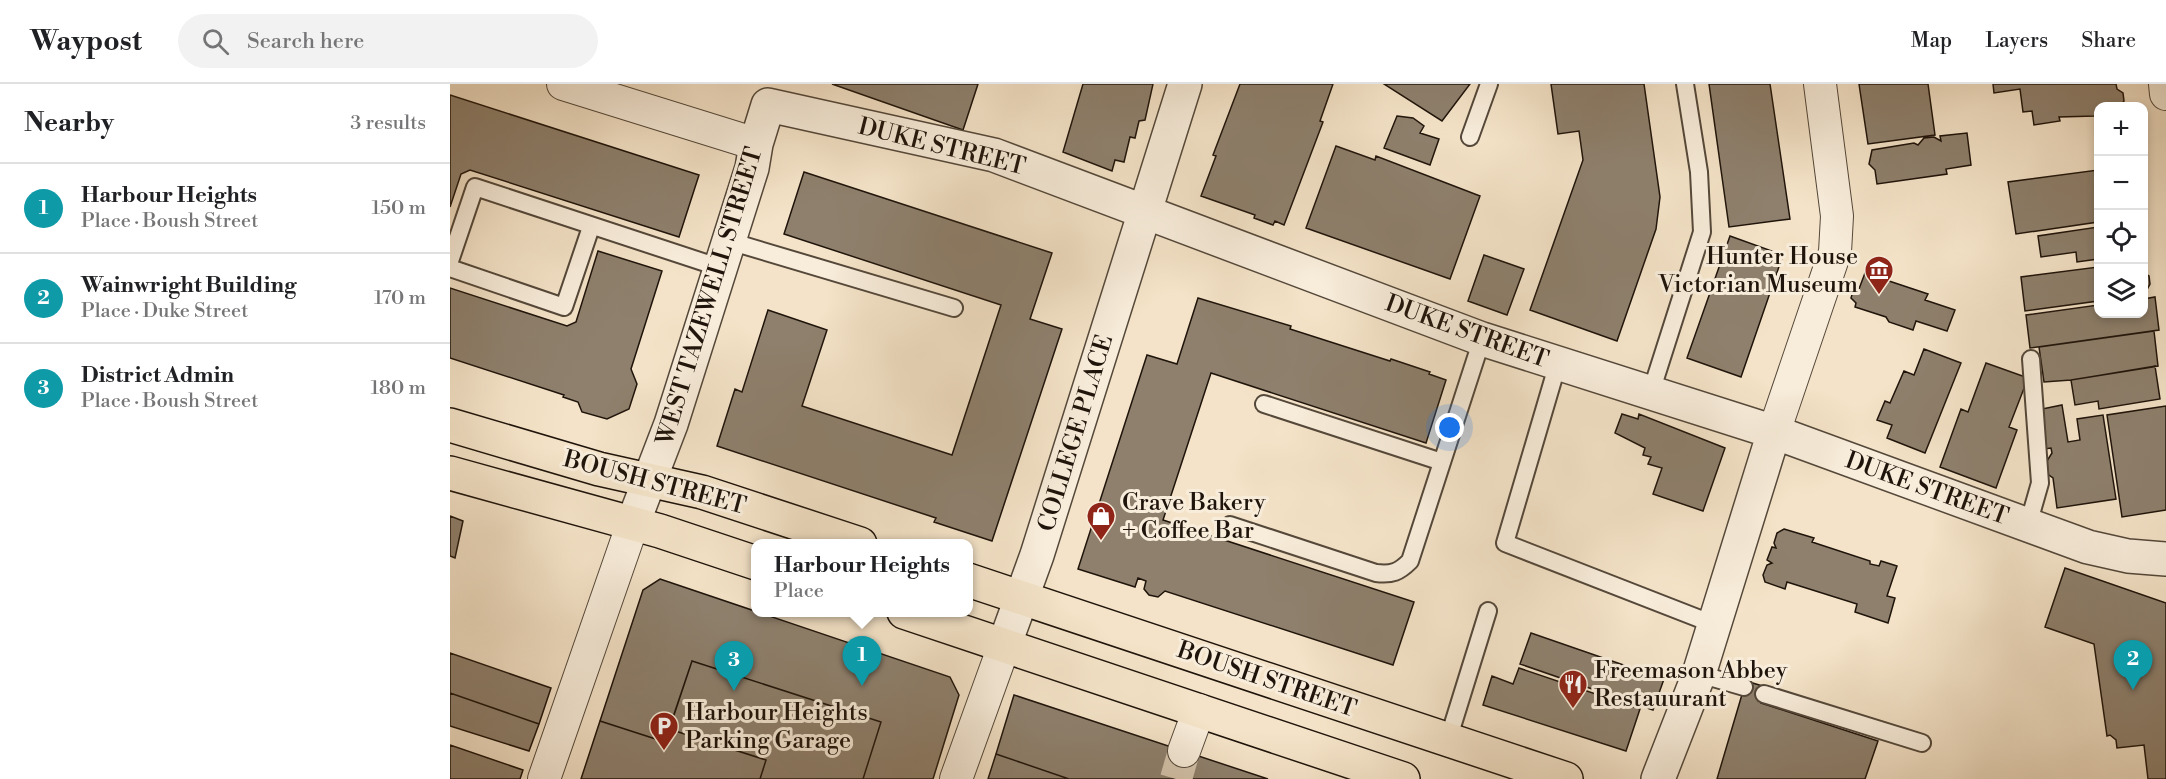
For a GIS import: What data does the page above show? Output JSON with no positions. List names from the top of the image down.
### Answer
{
  "streets": {
    "main road": ["BOUSH STREET"],
    "street": ["DUKE STREET", "WEST TAZEWELL STREET", "COLLEGE PLACE"]
  },
  "crossings": [
    ["DUKE STREET", "WEST TAZEWELL STREET"],
    ["DUKE STREET", "COLLEGE PLACE"],
    ["WEST TAZEWELL STREET", "BOUSH STREET"],
    ["COLLEGE PLACE", "BOUSH STREET"]
  ],
  "places": {
    "museum": ["Hunter House Victorian Museum"],
    "shop": ["Crave Bakery + Coffee Bar"],
    "restaurant": ["Freemason Abbey Restauurant"],
    "parking": ["Harbour Heights Parking Garage"]
  },
  "page": {
    "header": "Waypost",
    "search": "Search here",
    "nav": ["Map", "Layers", "Share"],
    "heading": ["Nearby", "3 results"],
    "map_buttons": ["+", "−"],
    "list": [
      {
        "mark": "1",
        "name": "Harbour Heights",
        "note": "Place · Boush Street",
        "value": "150 m"
      },
      {
        "mark": "2",
        "name": "Wainwright Building",
        "note": "Place · Duke Street",
        "value": "170 m"
      },
      {
        "mark": "3",
        "name": "District Admin",
        "note": "Place · Boush Street",
        "value": "180 m"
      }
    ],
    "popup": ["Harbour Heights", "Place"],
    "pins": ["1", "2", "3"]
  }
}
